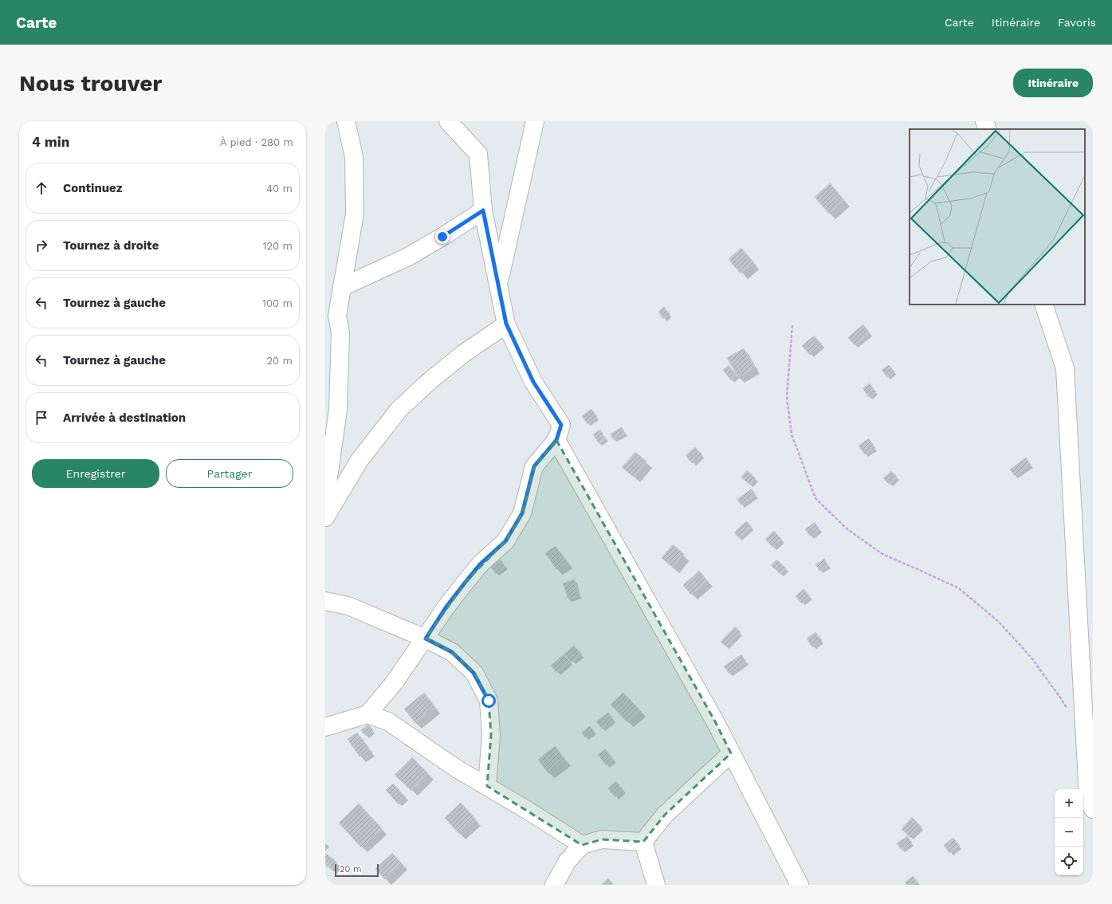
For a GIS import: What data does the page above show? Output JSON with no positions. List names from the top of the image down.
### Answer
{
  "scale_bar": "20 m",
  "page": {
    "header": "Carte",
    "nav": ["Carte", "Itinéraire", "Favoris"],
    "buttons": [
      "Itinéraire",
      ["Enregistrer", "Partager"]
    ],
    "title": "Nous trouver",
    "heading": ["4 min", "À pied · 280 m"],
    "list": [
      ["Continuez", "40 m"],
      ["Tournez à droite", "120 m"],
      ["Tournez à gauche", "100 m"],
      ["Tournez à gauche", "20 m"],
      "Arrivée à destination"
    ],
    "map_buttons": ["+", "−"],
    "scale": "20 m"
  }
}
